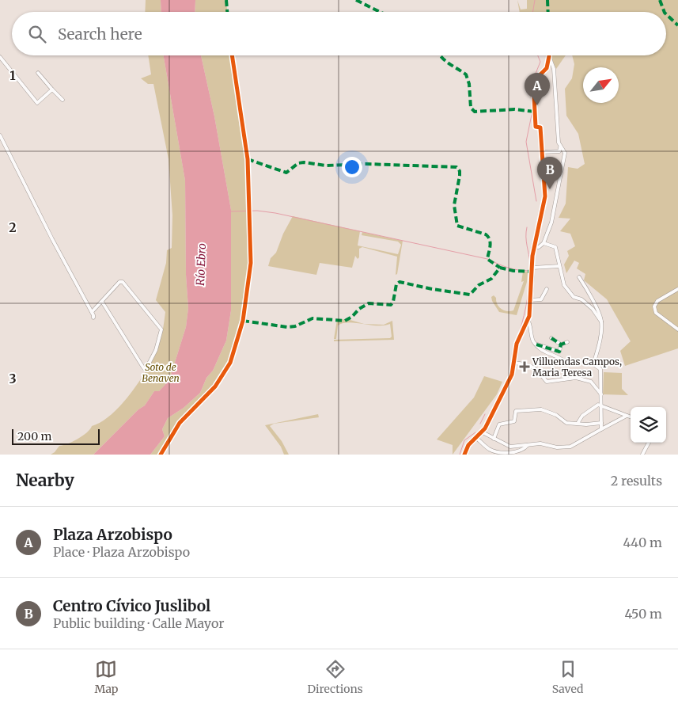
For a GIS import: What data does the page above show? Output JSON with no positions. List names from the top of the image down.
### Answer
{
  "water": ["Río Ebro"],
  "parks": ["Soto de Benaven"],
  "places": {
    "health": ["Villuendas Campos, Maria Teresa"]
  },
  "scale_bar": "200 m",
  "north": "top right",
  "page": {
    "search": "Search here",
    "pins": ["A", "B"],
    "scale": "200 m",
    "heading": ["Nearby", "2 results"],
    "list": [
      {
        "mark": "A",
        "name": "Plaza Arzobispo",
        "note": "Place · Plaza Arzobispo",
        "value": "440 m"
      },
      {
        "mark": "B",
        "name": "Centro Cívico Juslibol",
        "note": "Public building · Calle Mayor",
        "value": "450 m"
      }
    ],
    "nav": ["Map", "Directions", "Saved"]
  },
  "grid": {
    "rows": ["1", "2", "3"]
  }
}
